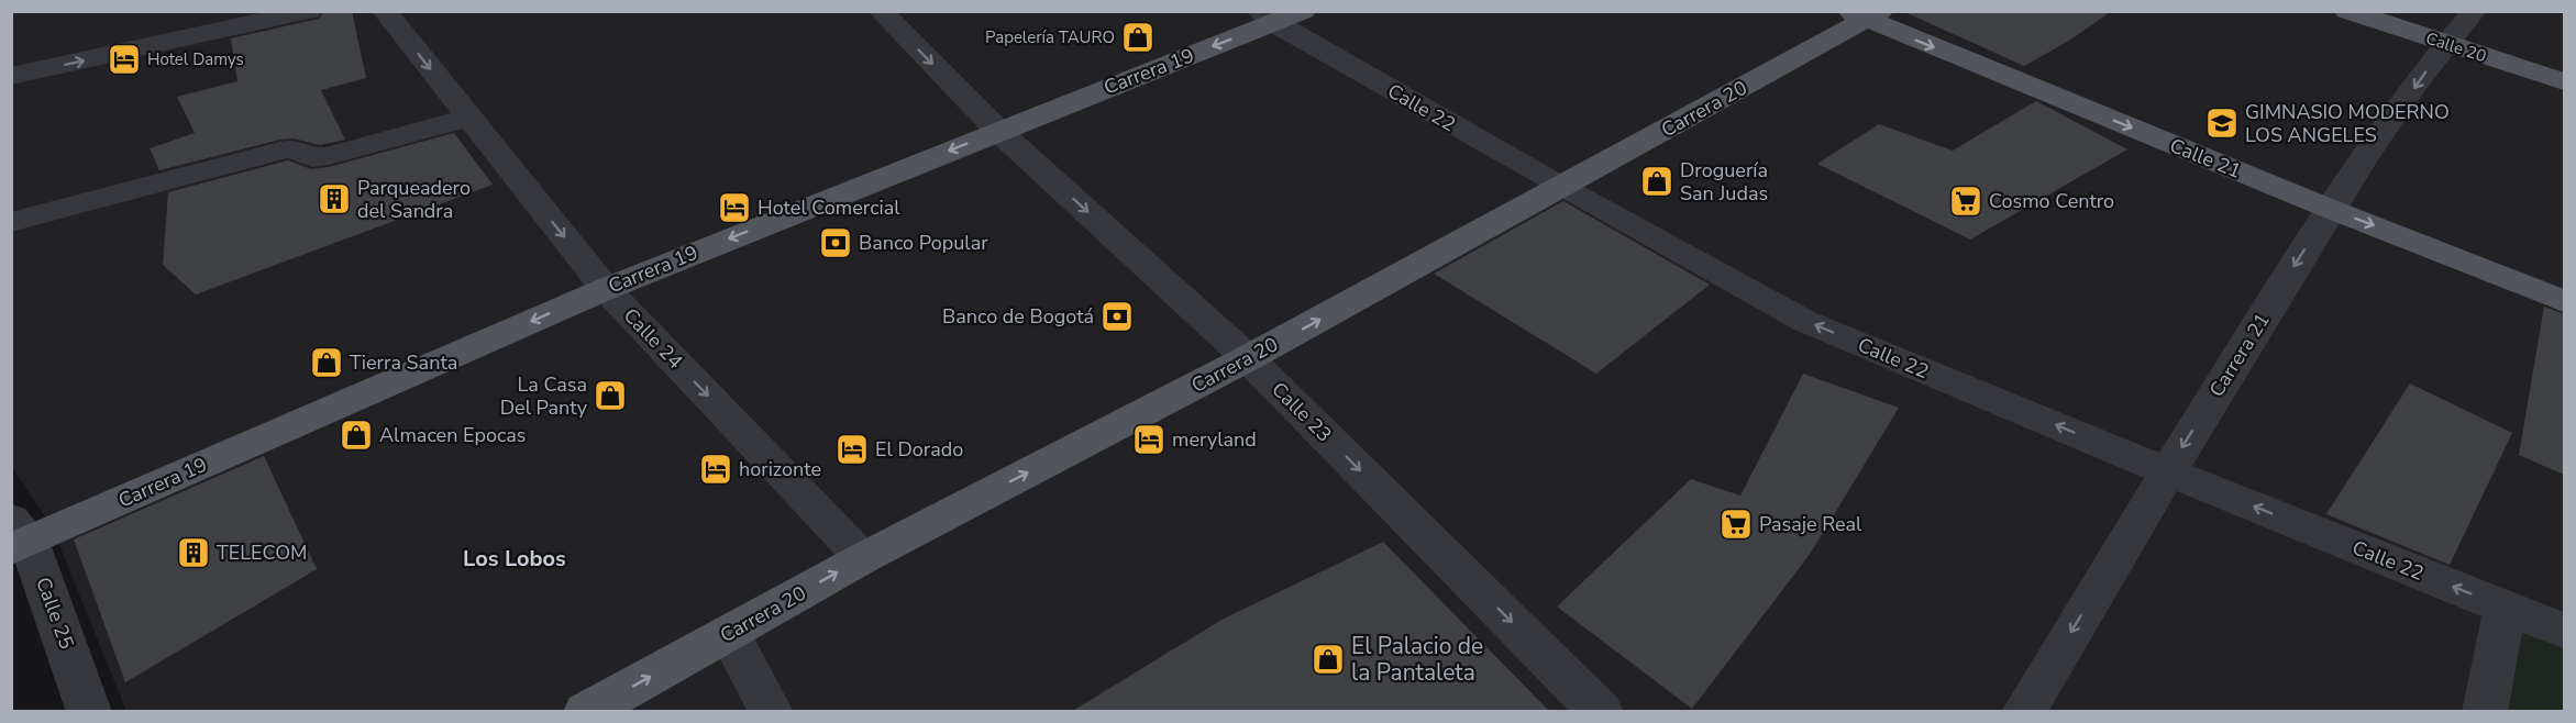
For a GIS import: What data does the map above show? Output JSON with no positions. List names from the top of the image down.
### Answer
{
  "streets": {
    "main road": [
      "Calle 20",
      "Carrera 19",
      "Carrera 20",
      "Calle 21"
    ],
    "street": [
      "Calle 22",
      "Calle 24",
      "Carrera 21",
      "Calle 23",
      "Calle 25"
    ]
  },
  "crossings": [
    ["Calle 20", "Carrera 21"],
    ["Carrera 19", "Calle 22"],
    ["Carrera 19", "Calle 24"],
    ["Carrera 19", "Calle 23"],
    ["Carrera 19", "Calle 25"],
    ["Calle 22", "Carrera 20"],
    ["Calle 22", "Carrera 21"],
    ["Carrera 20", "Calle 21"],
    ["Carrera 20", "Calle 24"],
    ["Carrera 20", "Calle 23"],
    ["Calle 21", "Carrera 21"]
  ],
  "one_way": [
    "Carrera 19",
    "Calle 22",
    "Carrera 20",
    "Calle 21",
    "Calle 24",
    "Carrera 21",
    "Calle 23"
  ],
  "districts": ["Los Lobos"],
  "places": {
    "shop": [
      "Papelería TAURO",
      "Droguería San Judas",
      "Tierra Santa",
      "La Casa Del Panty",
      "Almacen Epocas",
      "El Palacio de la Pantaleta"
    ],
    "hotel": [
      "Hotel Damys",
      "Hotel Comercial",
      "meryland",
      "El Dorado",
      "horizonte"
    ],
    "school or university": ["GIMNASIO MODERNO LOS ANGELES"],
    "building": ["Parqueadero del Sandra", "TELECOM"],
    "supermarket": ["Cosmo Centro", "Pasaje Real"],
    "bank": ["Banco Popular", "Banco de Bogotá"]
  }
}
